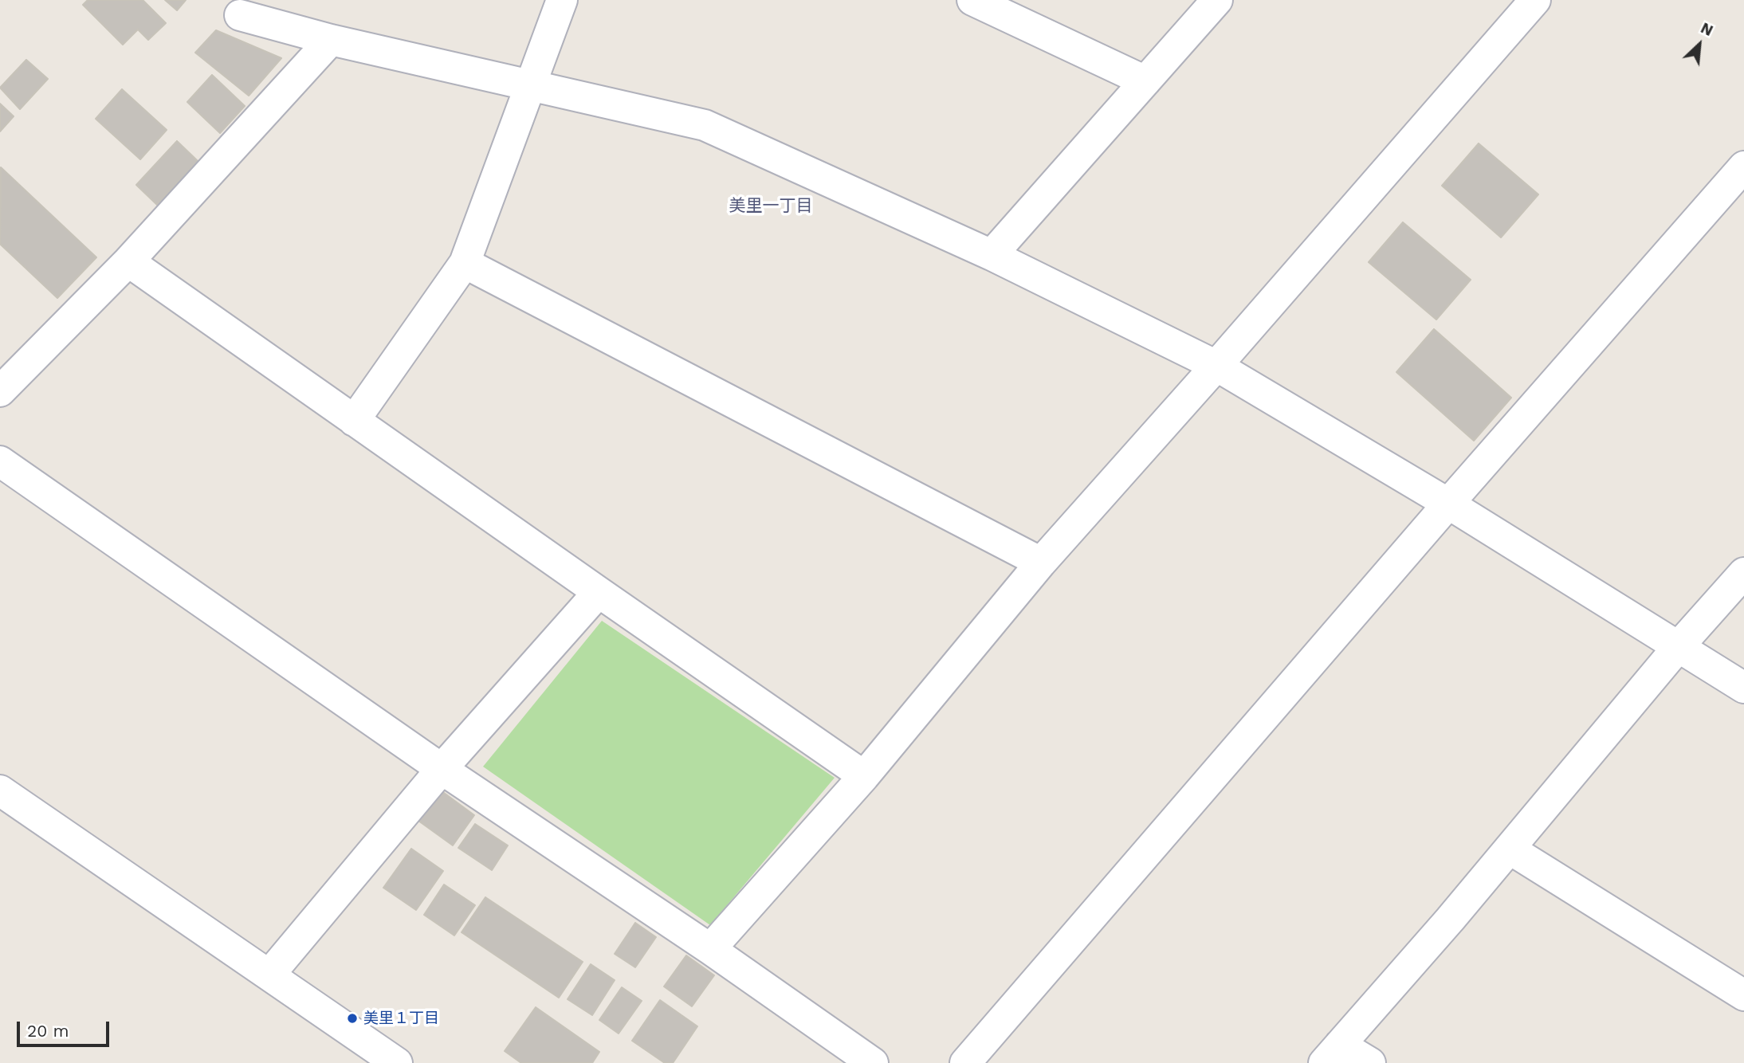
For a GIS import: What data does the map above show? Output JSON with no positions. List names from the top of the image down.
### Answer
{
  "districts": ["美里一丁目"],
  "places": ["美里１丁目"],
  "scale_bar": "20 m",
  "north": "top right"
}
